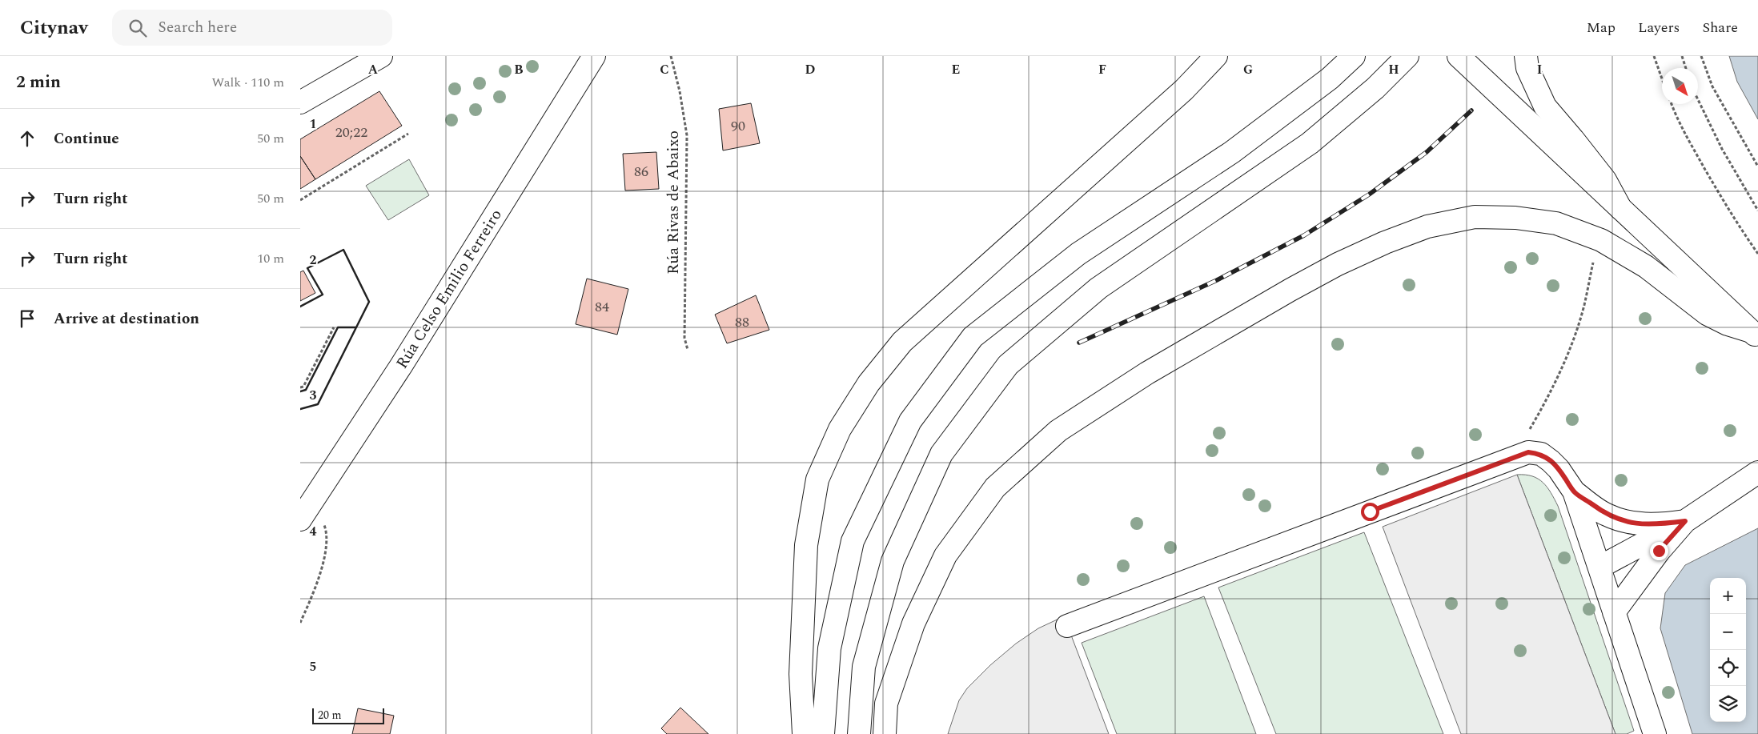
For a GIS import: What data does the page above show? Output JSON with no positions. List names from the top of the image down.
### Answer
{
  "streets": {
    "main road": ["Rúa Celso Emilio Ferreiro"],
    "path": ["Rúa Rivas de Abaixo"]
  },
  "house_numbers": [
    "90",
    "20;22",
    "86",
    "84",
    "88"
  ],
  "scale_bar": "20 m",
  "north": "bottom right",
  "page": {
    "header": "Citynav",
    "search": "Search here",
    "nav": ["Map", "Layers", "Share"],
    "heading": ["2 min", "Walk · 110 m"],
    "list": [
      ["Continue", "50 m"],
      ["Turn right", "50 m"],
      ["Turn right", "10 m"],
      "Arrive at destination"
    ],
    "map_buttons": ["+", "−"],
    "scale": "20 m"
  },
  "grid": {
    "columns": [
      "A",
      "B",
      "C",
      "D",
      "E",
      "F",
      "G",
      "H",
      "I"
    ],
    "rows": [
      "1",
      "2",
      "3",
      "4",
      "5"
    ]
  }
}
